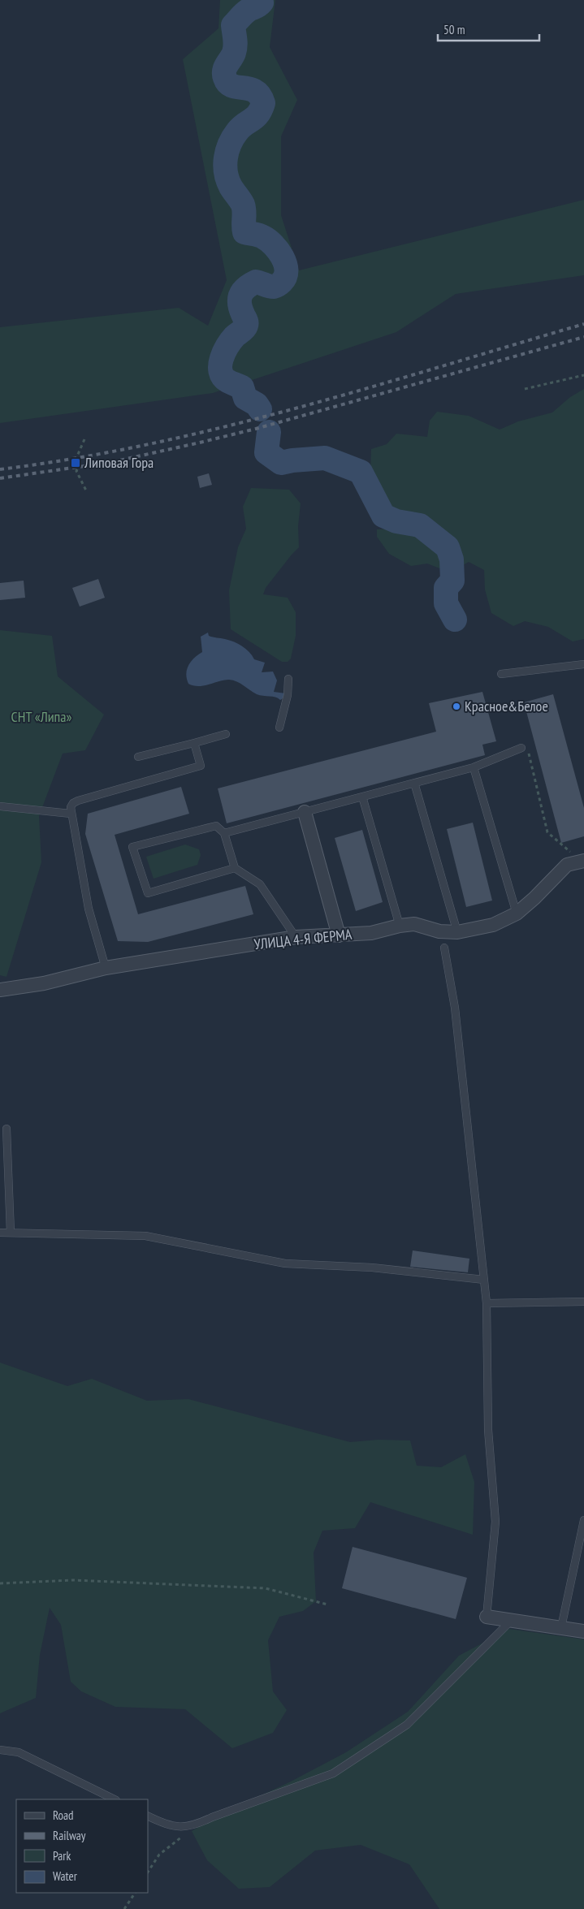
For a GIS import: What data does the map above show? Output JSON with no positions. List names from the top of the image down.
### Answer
{
  "streets": {
    "street": ["УЛИЦА 4-Я ФЕРМА"]
  },
  "parks": ["СНТ «Липа»"],
  "places": {
    "transit": ["Липовая Гора"],
    "other": ["Красное&Белое"]
  },
  "legend": [
    "Road",
    "Railway",
    "Park",
    "Water"
  ],
  "scale_bar": "50 m"
}
